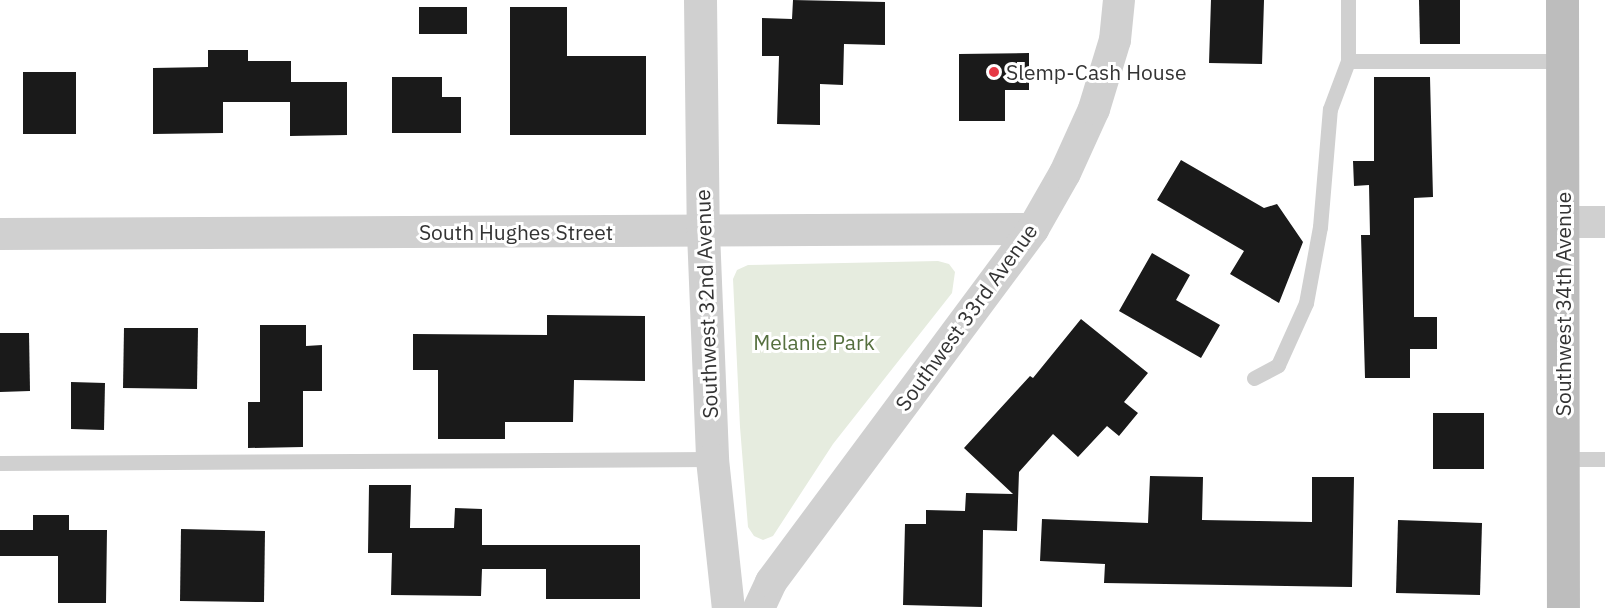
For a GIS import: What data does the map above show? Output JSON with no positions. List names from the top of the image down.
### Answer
{
  "streets": {
    "main road": ["Southwest 34th Avenue"],
    "street": ["South Hughes Street", "Southwest 32nd Avenue", "Southwest 33rd Avenue"]
  },
  "crossings": [
    ["South Hughes Street", "Southwest 32nd Avenue"],
    ["South Hughes Street", "Southwest 33rd Avenue"]
  ],
  "parks": ["Melanie Park"],
  "places": ["Slemp-Cash House"]
}
